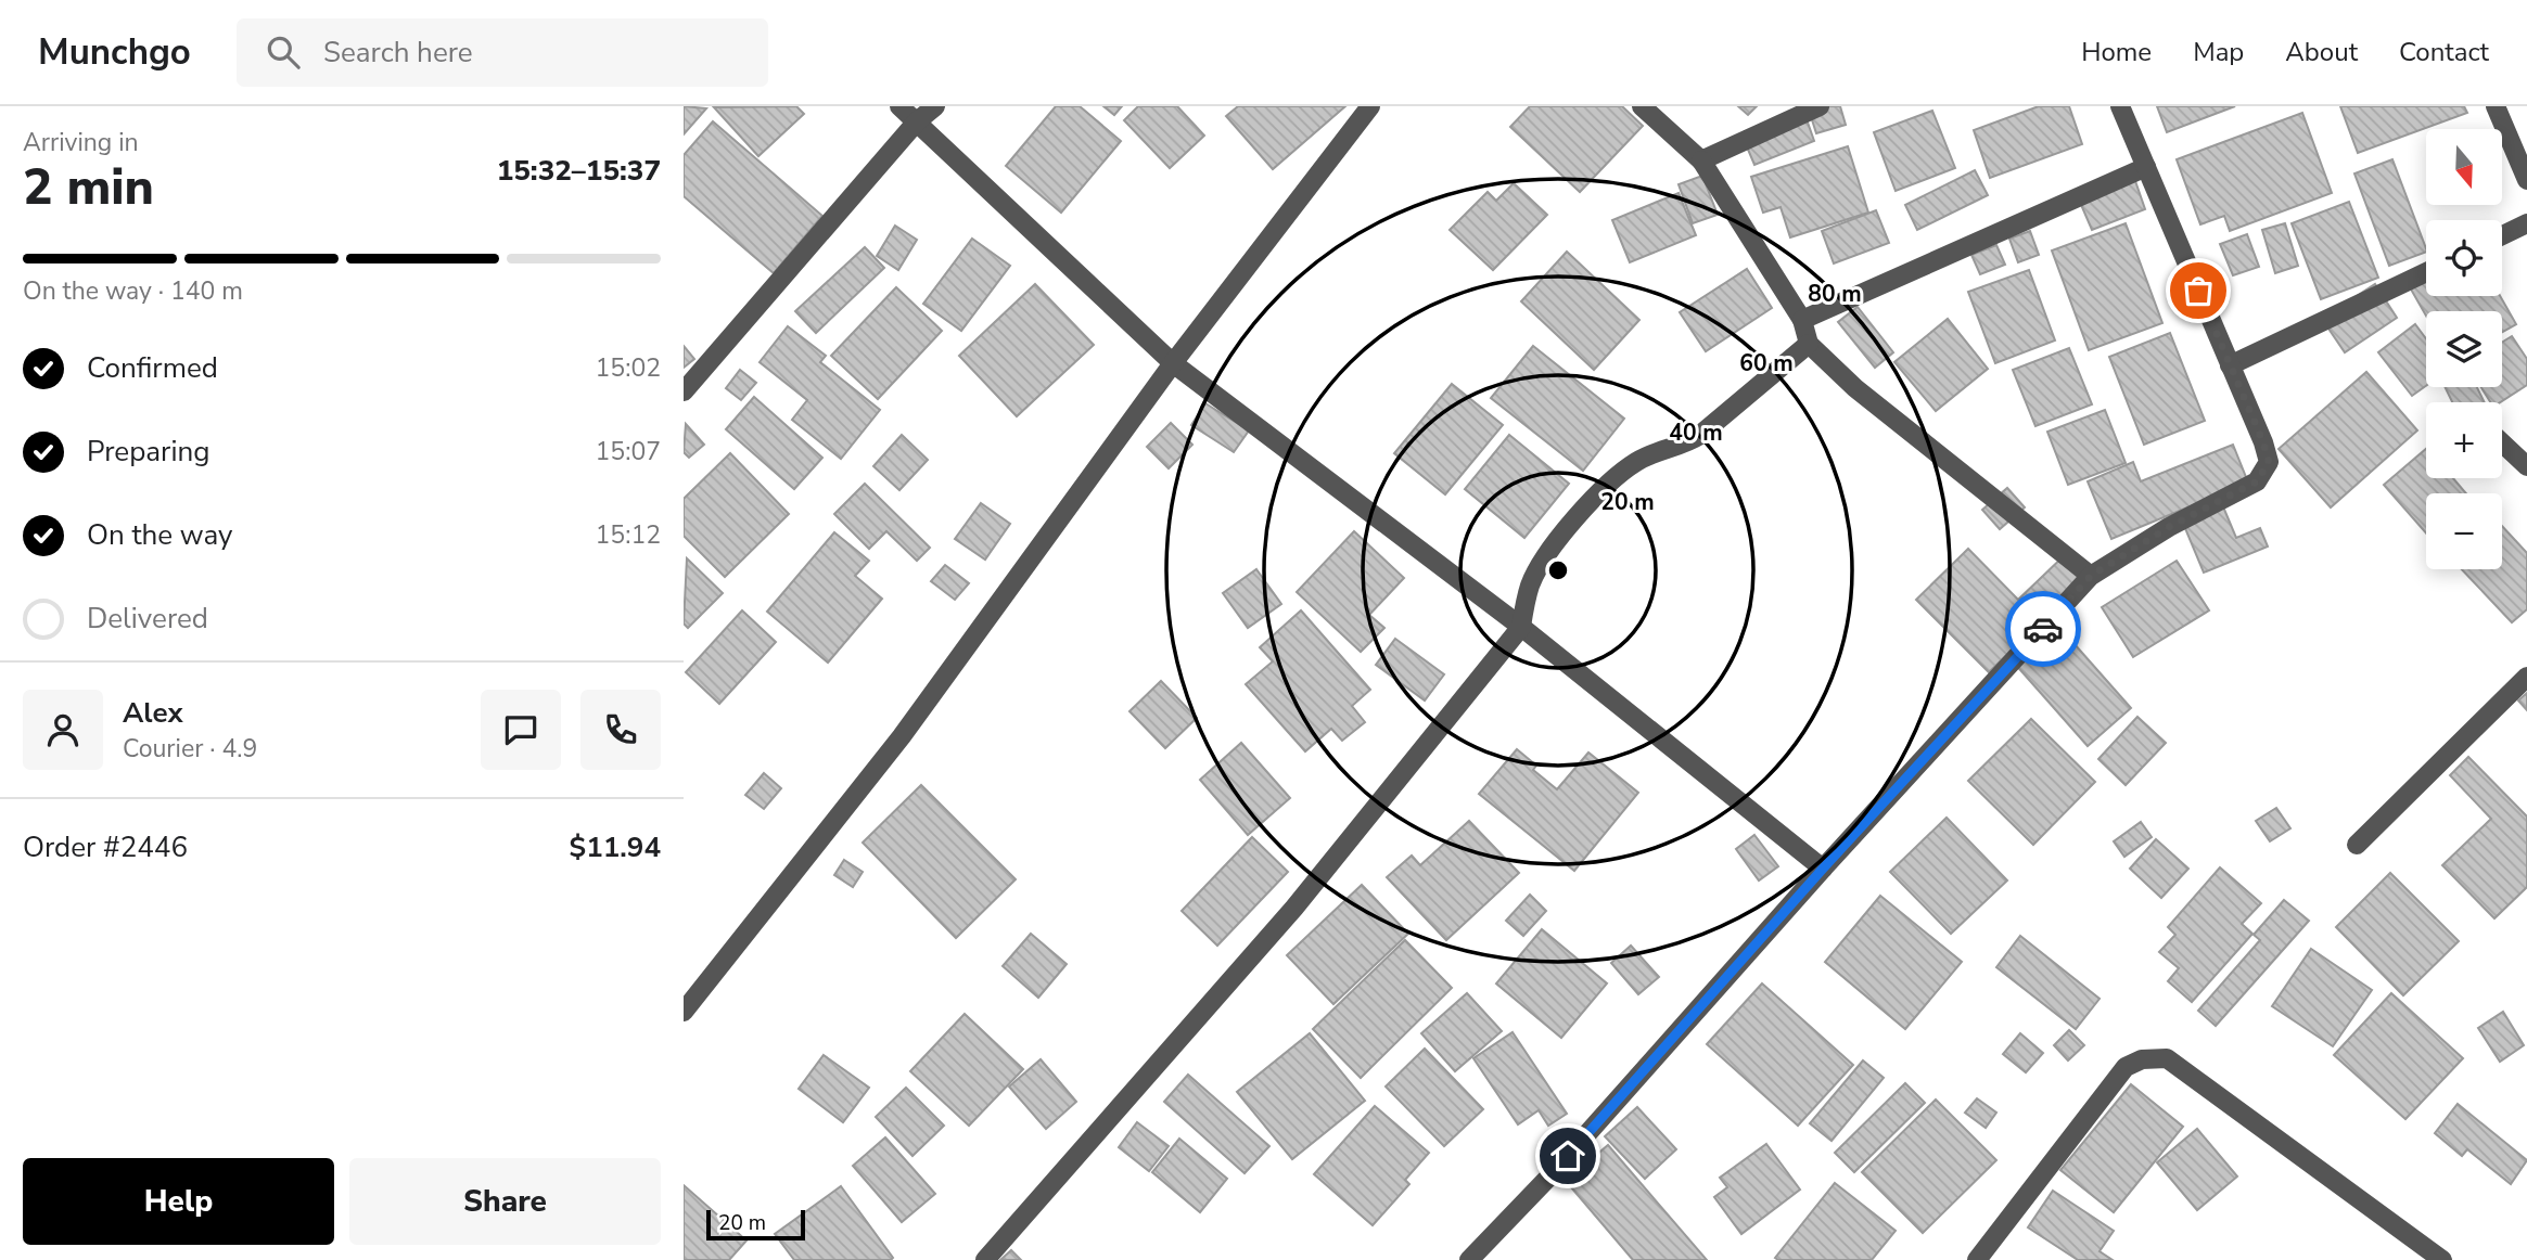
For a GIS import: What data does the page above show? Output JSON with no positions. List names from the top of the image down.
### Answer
{
  "scale_bar": "20 m",
  "north": "bottom",
  "page": {
    "header": "Munchgo",
    "search": "Search here",
    "nav": [
      "Home",
      "Map",
      "About",
      "Contact"
    ],
    "heading": ["2 min", "Arriving in", "15:32–15:37"],
    "panel": [
      "Alex",
      "Courier · 4.9",
      "Order #2446",
      "$11.94"
    ],
    "map_buttons": ["+", "−"],
    "bar": "On the way · 140 m",
    "list": [
      ["Confirmed", "15:02"],
      ["Preparing", "15:07"],
      ["On the way", "15:12"],
      "Delivered"
    ],
    "buttons": ["Help", "Share"],
    "scale": "20 m"
  },
  "rings": [
    "80 m",
    "60 m",
    "40 m",
    "20 m"
  ]
}
